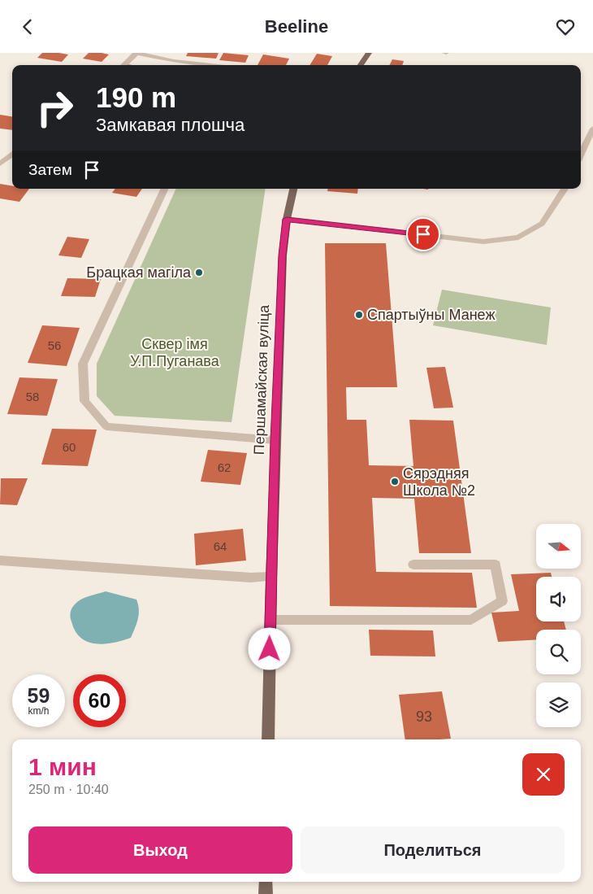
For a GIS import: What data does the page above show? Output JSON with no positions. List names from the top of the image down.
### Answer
{
  "streets": {
    "main road": ["Першамайская вуліца"]
  },
  "parks": ["Сквер імя У.П.Пуганава"],
  "places": ["Брацкая магіла", "Спартыўны Манеж", "Сярэдняя Школа №2"],
  "house_numbers": [
    "56",
    "58",
    "60",
    "62",
    "64",
    "93"
  ],
  "north": "right",
  "page": {
    "header": "Beeline",
    "turn": ["190 m", "Замкавая плошча"],
    "then": "Затем",
    "speed": "59 km/h",
    "limit": "60",
    "heading": ["1 мин", "250 m · 10:40"],
    "buttons": ["Выход", "Поделиться"]
  }
}
